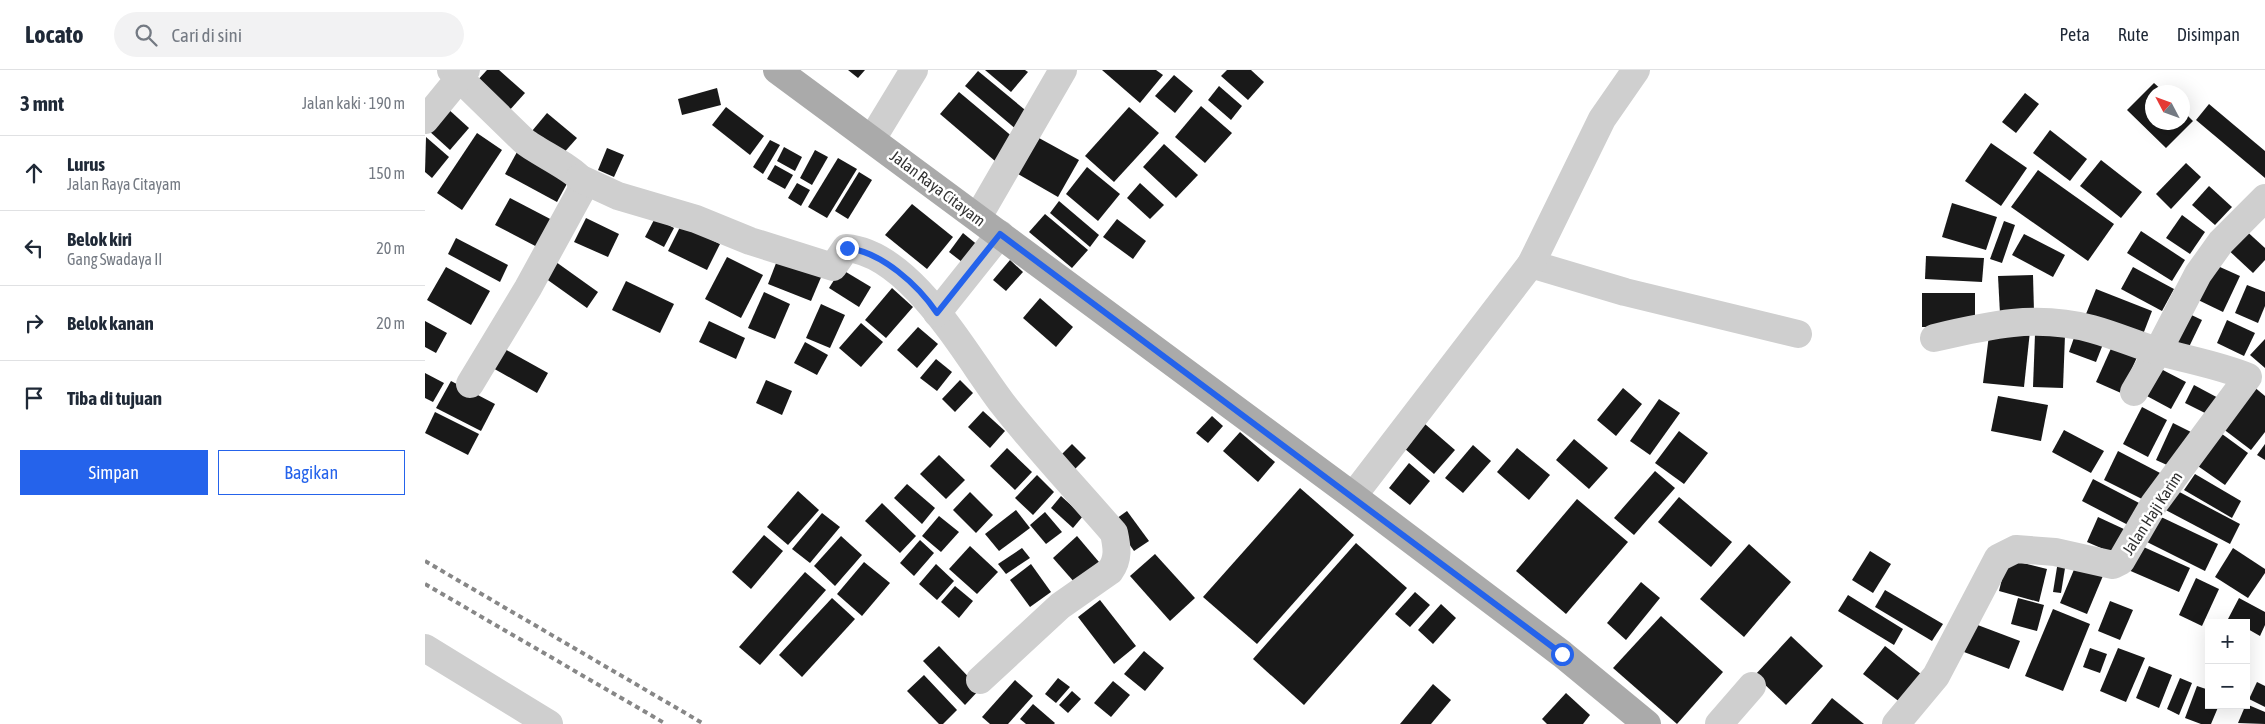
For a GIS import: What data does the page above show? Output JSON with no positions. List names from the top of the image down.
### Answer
{
  "streets": {
    "main road": ["Jalan Raya Citayam"],
    "street": ["Jalan Haji Karim"]
  },
  "north": "top left",
  "page": {
    "header": "Locato",
    "search": "Cari di sini",
    "nav": ["Peta", "Rute", "Disimpan"],
    "heading": ["3 mnt", "Jalan kaki · 190 m"],
    "list": [
      ["Lurus", "Jalan Raya Citayam", "150 m"],
      ["Belok kiri", "Gang Swadaya II", "20 m"],
      ["Belok kanan", "20 m"],
      "Tiba di tujuan"
    ],
    "buttons": ["Simpan", "Bagikan"],
    "map_buttons": ["+", "−"]
  }
}
